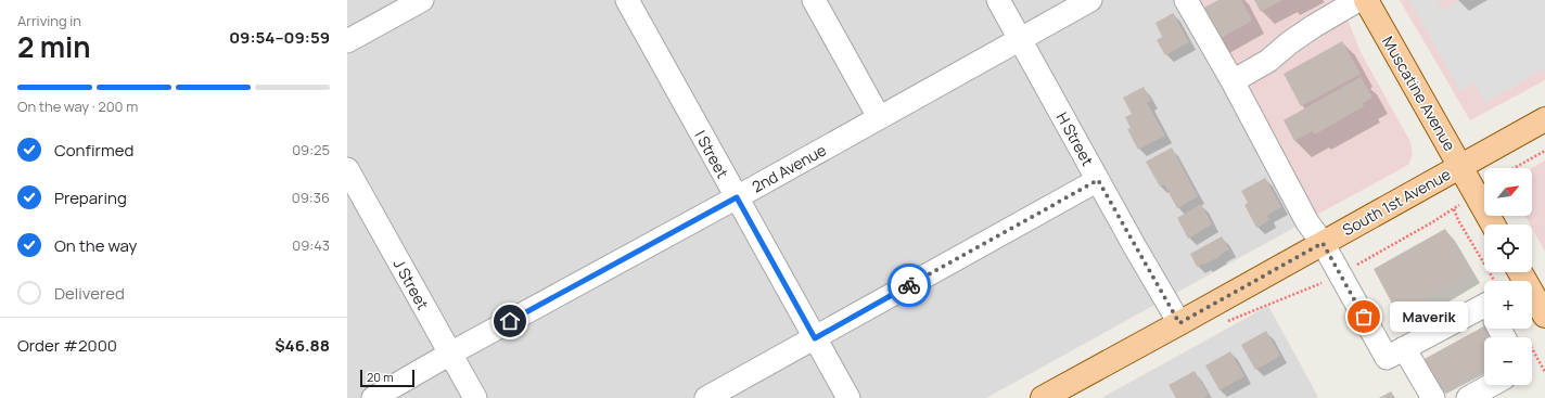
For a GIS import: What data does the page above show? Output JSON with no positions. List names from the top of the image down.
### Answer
{
  "streets": {
    "main road": ["Muscatine Avenue", "South 1st Avenue"],
    "street": [
      "H Street",
      "I Street",
      "2nd Avenue",
      "J Street"
    ]
  },
  "crossings": [
    ["Muscatine Avenue", "South 1st Avenue"],
    ["H Street", "2nd Avenue"],
    ["H Street", "South 1st Avenue"],
    ["I Street", "2nd Avenue"],
    ["2nd Avenue", "J Street"]
  ],
  "places": ["Maverik"],
  "scale_bar": "20 m",
  "north": "top right",
  "page": {
    "heading": ["2 min", "Arriving in", "09:54–09:59"],
    "panel": ["Order #2000", "$46.88"],
    "bar": "On the way · 200 m",
    "list": [
      ["Confirmed", "09:25"],
      ["Preparing", "09:36"],
      ["On the way", "09:43"],
      "Delivered"
    ],
    "map_buttons": ["+", "−"],
    "bubble": "Maverik",
    "scale": "20 m"
  }
}
